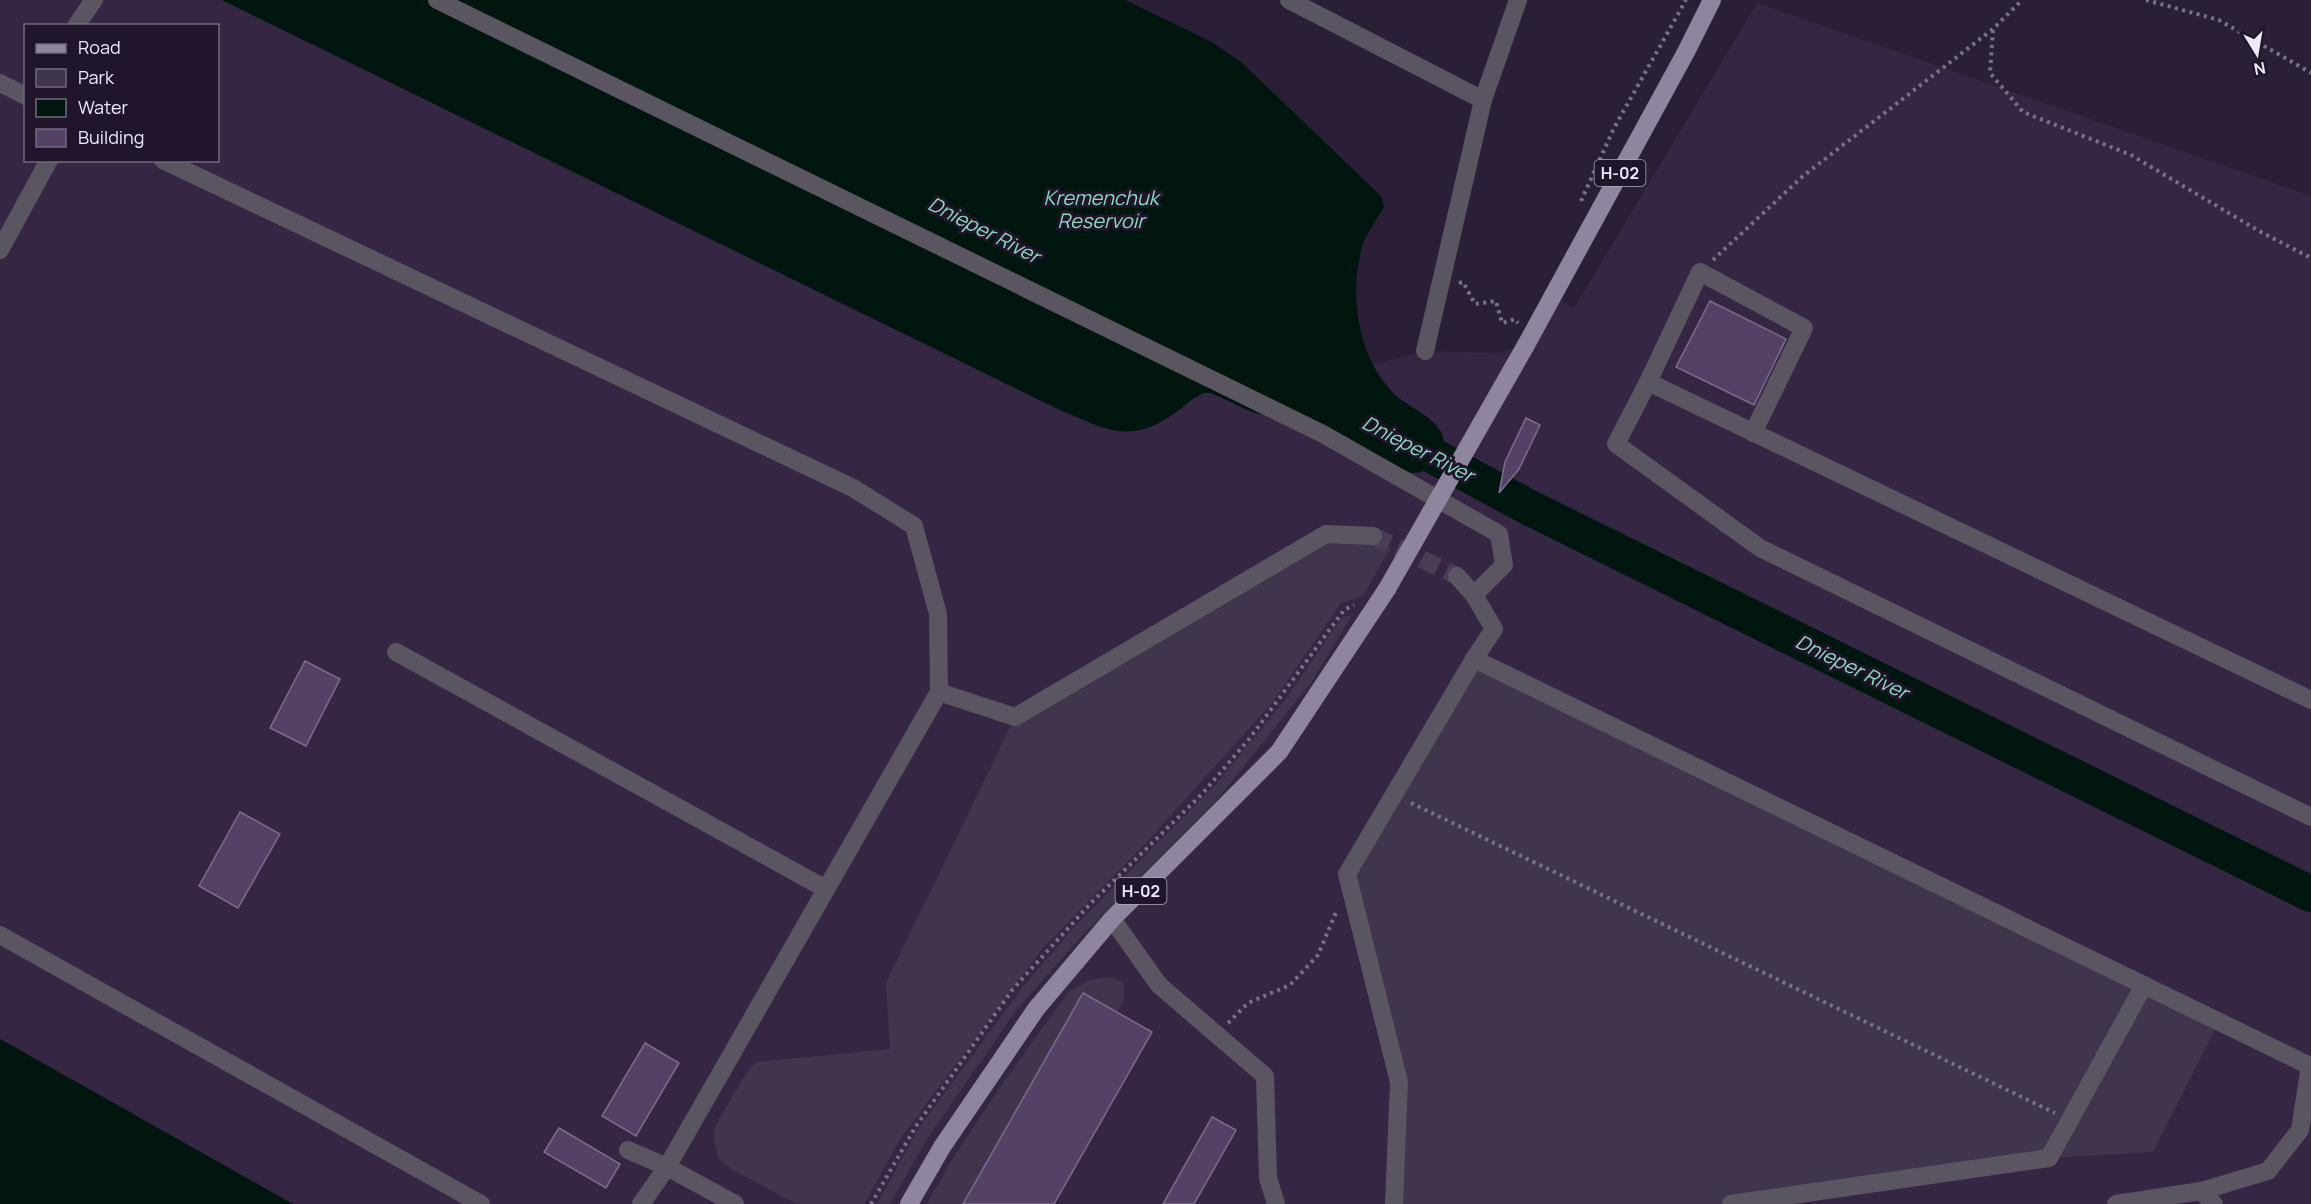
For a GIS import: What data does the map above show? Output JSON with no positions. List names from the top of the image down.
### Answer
{
  "streets": {
    "main road": ["Н-02"]
  },
  "water": ["Kremenchuk Reservoir", "Dnieper River"],
  "legend": [
    "Road",
    "Park",
    "Water",
    "Building"
  ],
  "north": "bottom"
}
